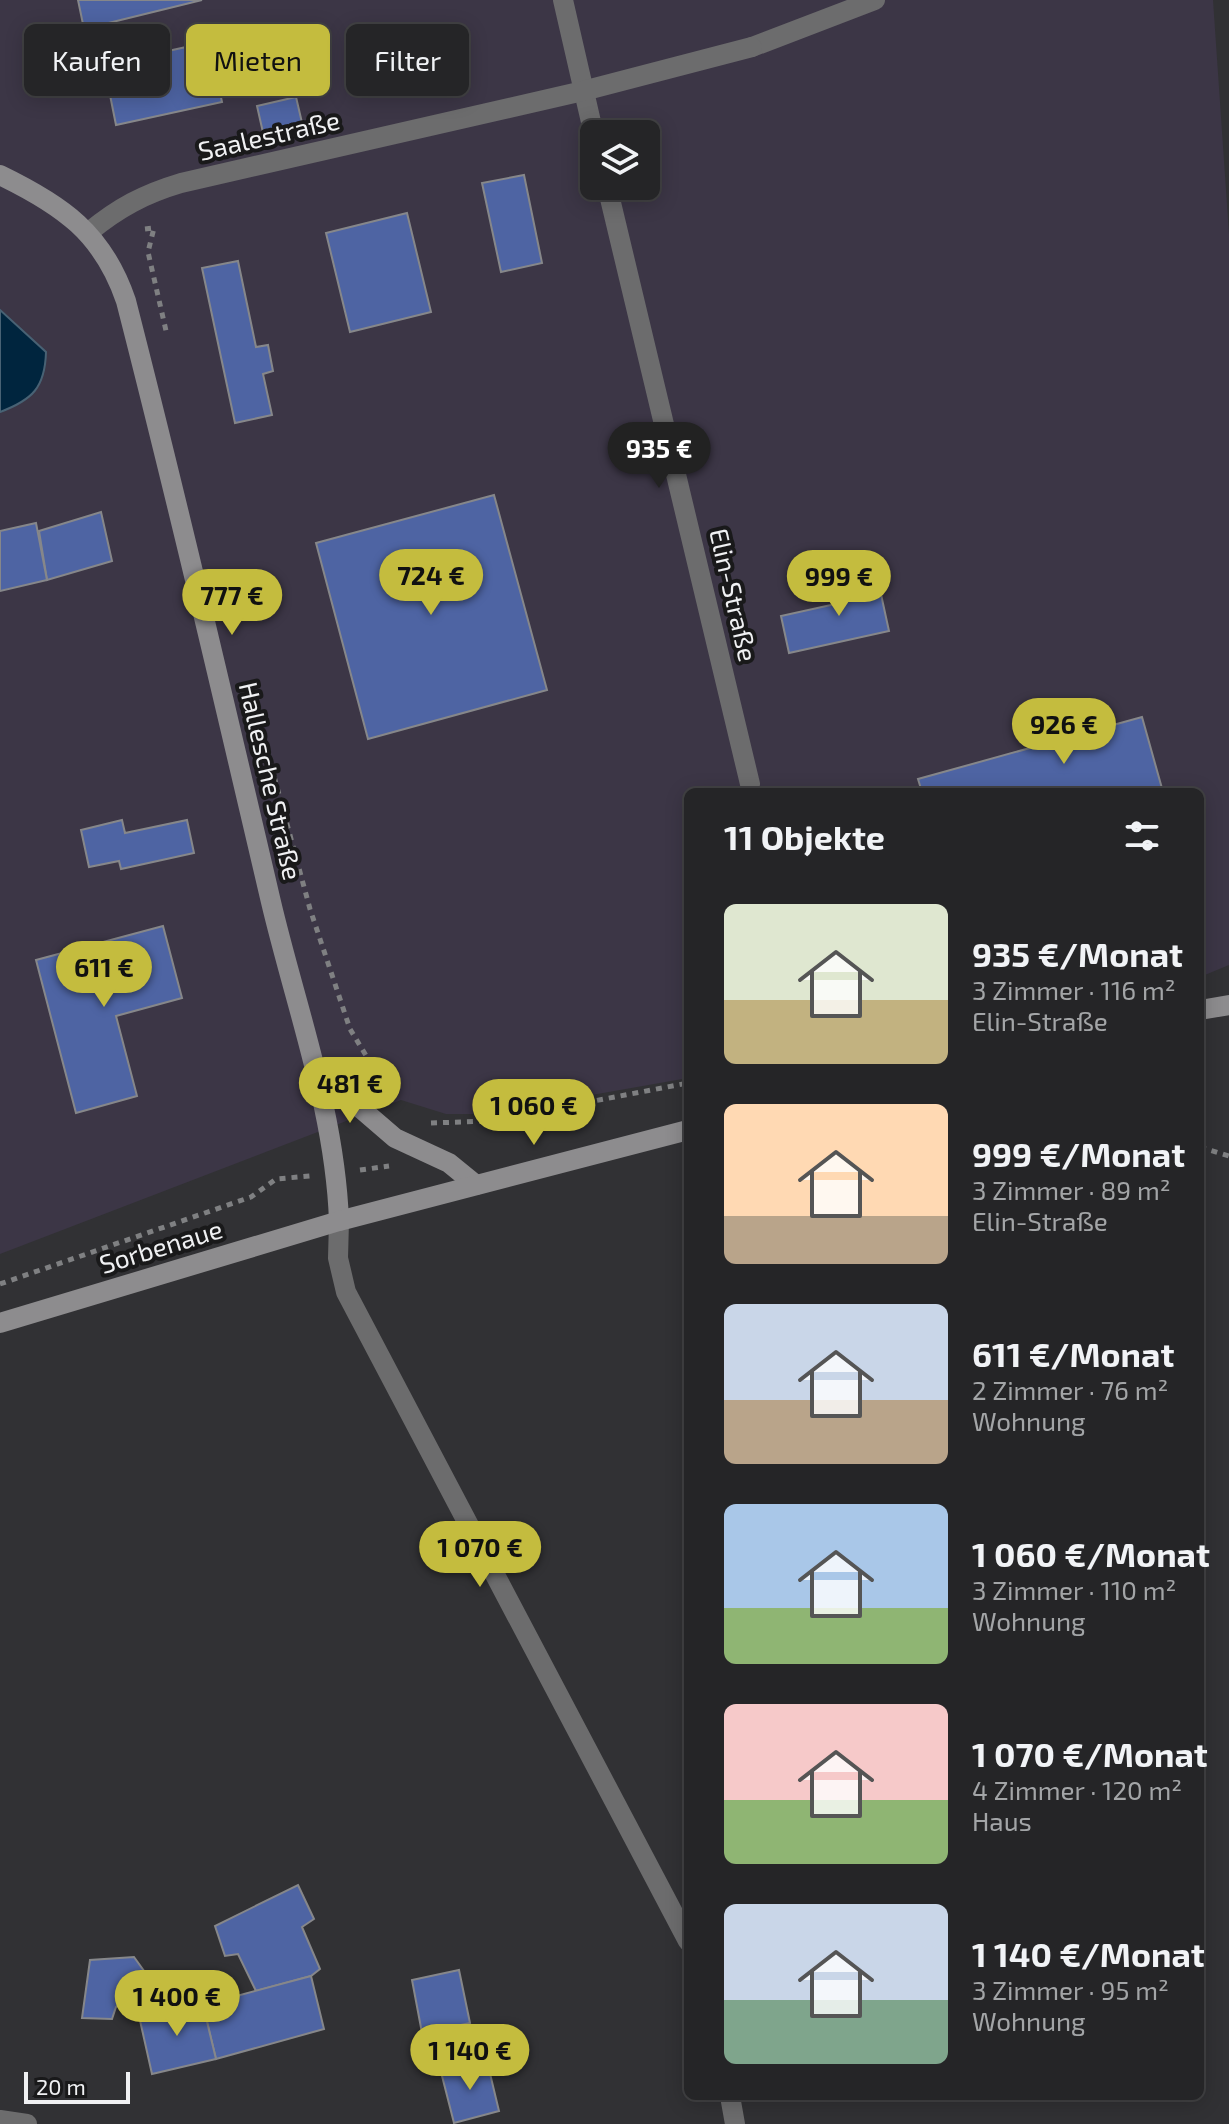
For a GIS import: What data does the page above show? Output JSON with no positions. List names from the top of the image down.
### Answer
{
  "streets": {
    "street": [
      "Saalestraße",
      "Elin-Straße",
      "Hallesche Straße",
      "Sorbenaue"
    ]
  },
  "crossings": [
    ["Saalestraße", "Hallesche Straße"],
    ["Hallesche Straße", "Sorbenaue"]
  ],
  "scale_bar": "20 m",
  "page": {
    "chip": ["Kaufen", "Mieten", "Filter"],
    "price": [
      "935 €",
      "724 €",
      "999 €",
      "777 €",
      "926 €",
      "611 €",
      "481 €",
      "1 060 €",
      "1 070 €",
      "1 400 €",
      "1 140 €"
    ],
    "heading": "11 Objekte",
    "list": [
      {
        "name": "935 €/Monat",
        "note": "3 Zimmer · 116 m² · Elin-Straße"
      },
      {
        "name": "999 €/Monat",
        "note": "3 Zimmer · 89 m² · Elin-Straße"
      },
      {
        "name": "611 €/Monat",
        "note": "2 Zimmer · 76 m² · Wohnung"
      },
      {
        "name": "1 060 €/Monat",
        "note": "3 Zimmer · 110 m² · Wohnung"
      },
      {
        "name": "1 070 €/Monat",
        "note": "4 Zimmer · 120 m² · Haus"
      },
      {
        "name": "1 140 €/Monat",
        "note": "3 Zimmer · 95 m² · Wohnung"
      }
    ],
    "scale": "20 m"
  }
}
